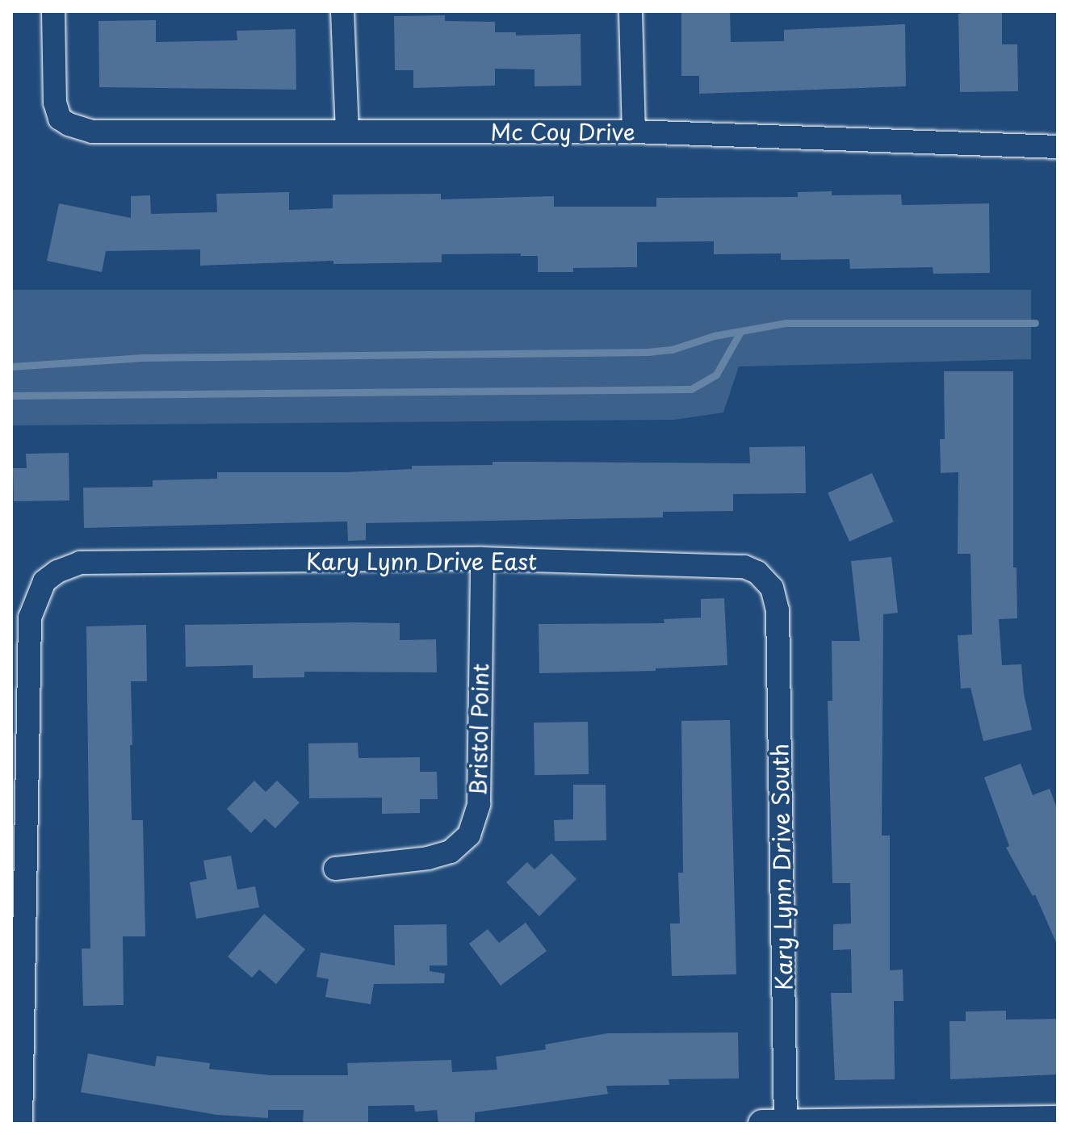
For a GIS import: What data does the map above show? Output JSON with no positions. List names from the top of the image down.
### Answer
{
  "streets": {
    "street": [
      "Mc Coy Drive",
      "Kary Lynn Drive East",
      "Bristol Point",
      "Kary Lynn Drive South"
    ]
  },
  "crossings": [
    ["Kary Lynn Drive East", "Bristol Point"],
    ["Kary Lynn Drive East", "Kary Lynn Drive South"]
  ]
}
